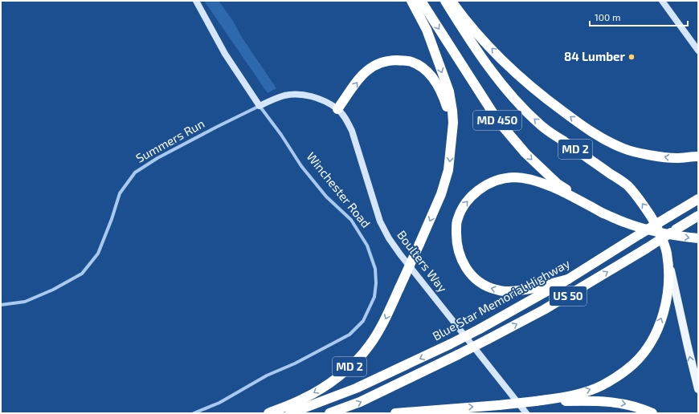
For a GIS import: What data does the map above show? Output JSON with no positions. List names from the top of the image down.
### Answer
{
  "streets": {
    "highway": [
      "MD 450",
      "MD 2",
      "US 50",
      "Blue Star Memorial Highway"
    ],
    "street": ["Summers Run", "Winchester Road", "Boulters Way"]
  },
  "crossings": [
    ["Summers Run", "Winchester Road"],
    ["Summers Run", "Boulters Way"],
    ["Winchester Road", "Boulters Way"]
  ],
  "places": ["84 Lumber"],
  "scale_bar": "100 m"
}
